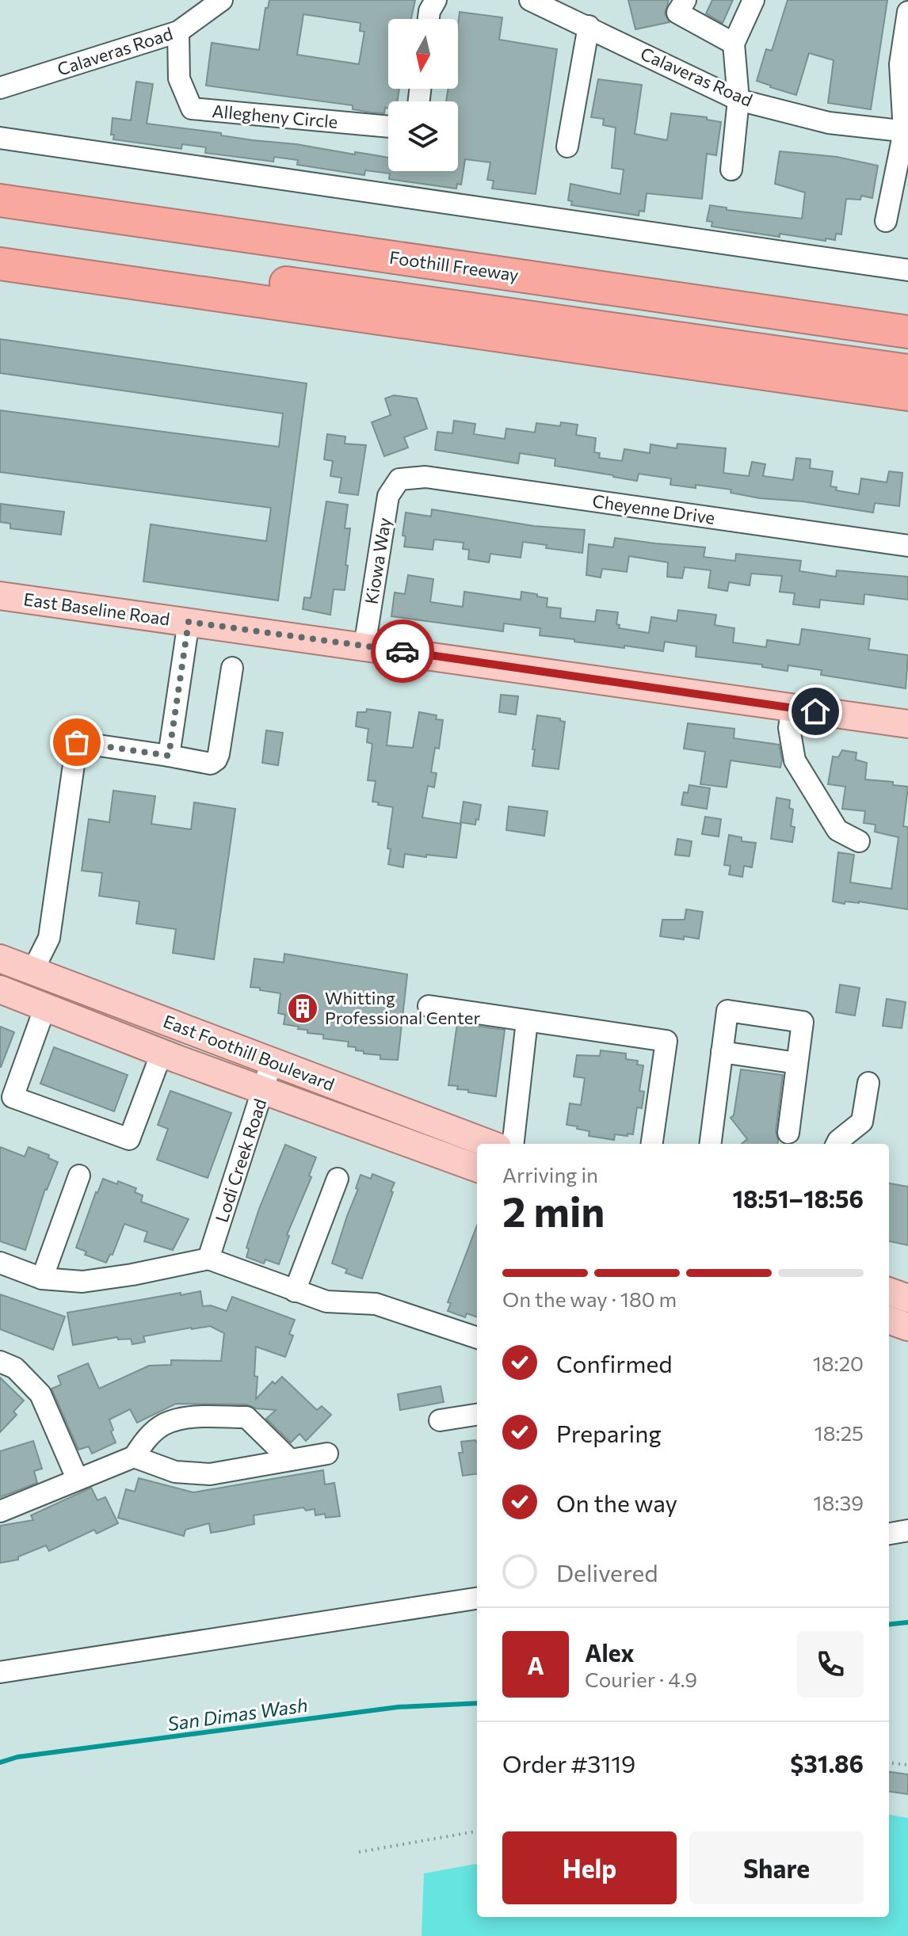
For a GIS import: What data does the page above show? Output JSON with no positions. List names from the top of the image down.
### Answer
{
  "streets": {
    "highway": ["Foothill Freeway"],
    "main road": ["East Baseline Road", "East Foothill Boulevard"],
    "street": [
      "Calaveras Road",
      "Allegheny Circle",
      "Cheyenne Drive",
      "Kiowa Way",
      "Lodi Creek Road"
    ]
  },
  "crossings": [
    ["Calaveras Road", "Allegheny Circle"],
    ["Cheyenne Drive", "Kiowa Way"],
    ["Kiowa Way", "East Baseline Road"],
    ["East Foothill Boulevard", "Lodi Creek Road"]
  ],
  "water": ["San Dimas Wash"],
  "places": {
    "building": ["Whitting Professional Center"]
  },
  "north": "bottom",
  "page": {
    "heading": ["2 min", "Arriving in", "18:51–18:56"],
    "panel": [
      "Alex",
      "Courier · 4.9",
      "Order #3119",
      "$31.86"
    ],
    "bar": "On the way · 180 m",
    "list": [
      ["Confirmed", "18:20"],
      ["Preparing", "18:25"],
      ["On the way", "18:39"],
      "Delivered"
    ],
    "round": "A",
    "buttons": ["Help", "Share"]
  }
}
